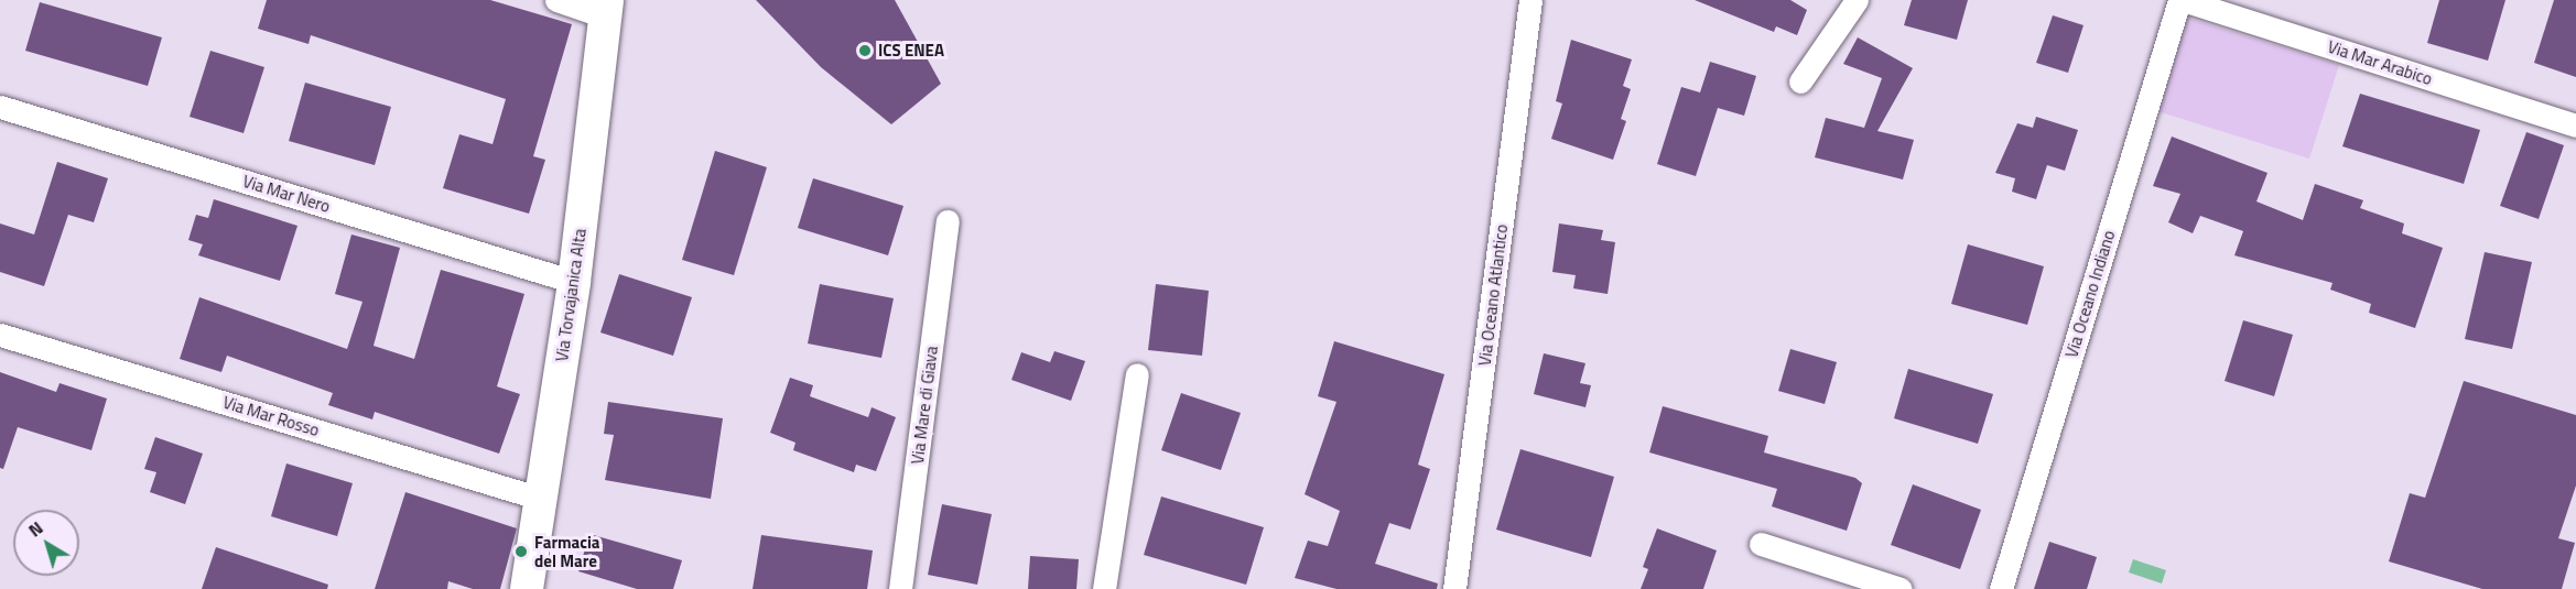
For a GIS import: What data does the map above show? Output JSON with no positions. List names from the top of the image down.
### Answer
{
  "streets": {
    "street": [
      "Via Mar Arabico",
      "Via Mar Nero",
      "Via Oceano Indiano",
      "Via Torvajanica Alta",
      "Via Oceano Atlantico",
      "Via Mare di Giava",
      "Via Mar Rosso"
    ]
  },
  "crossings": [
    ["Via Mar Arabico", "Via Oceano Indiano"],
    ["Via Mar Nero", "Via Torvajanica Alta"],
    ["Via Torvajanica Alta", "Via Mar Rosso"]
  ],
  "places": ["ICS ENEA", "Farmacia del Mare"],
  "north": "top left"
}
